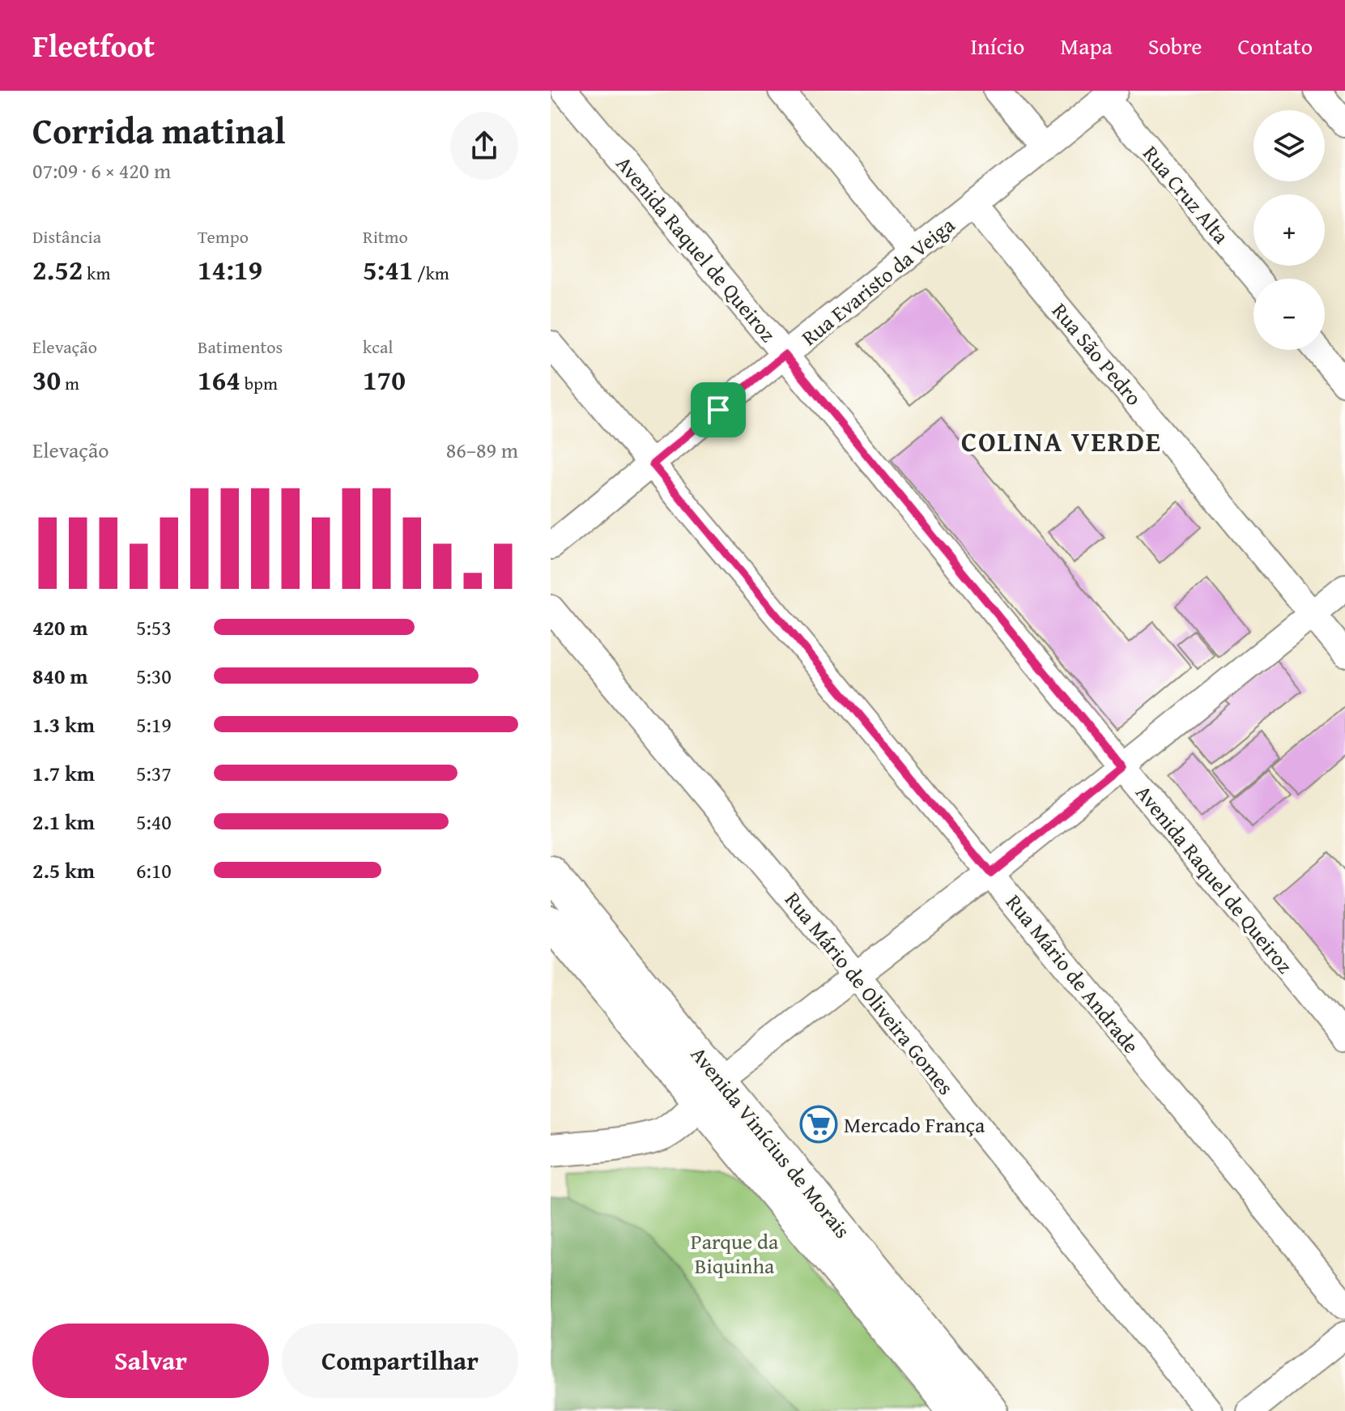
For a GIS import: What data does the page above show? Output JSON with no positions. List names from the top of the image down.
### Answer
{
  "streets": {
    "street": [
      "Rua Cruz Alta",
      "Avenida Raquel de Queiroz",
      "Rua Evaristo da Veiga",
      "Rua São Pedro",
      "Rua Mário de Andrade",
      "Rua Mário de Oliveira Gomes",
      "Avenida Vinícius de Morais"
    ]
  },
  "crossings": [
    ["Rua Cruz Alta", "Rua Evaristo da Veiga"],
    ["Avenida Raquel de Queiroz", "Rua Evaristo da Veiga"],
    ["Rua Evaristo da Veiga", "Rua São Pedro"],
    ["Rua Evaristo da Veiga", "Rua Mário de Andrade"]
  ],
  "districts": ["COLINA VERDE"],
  "parks": ["Parque da Biquinha"],
  "places": {
    "supermarket": ["Mercado França"]
  },
  "page": {
    "header": "Fleetfoot",
    "nav": [
      "Início",
      "Mapa",
      "Sobre",
      "Contato"
    ],
    "heading": ["Corrida matinal", "07:09 · 6 × 420 m"],
    "map_buttons": ["+", "−"],
    "stats": [
      ["Distância", "2.52 km"],
      ["Tempo", "14:19"],
      ["Ritmo", "5:41 /km"],
      ["Elevação", "30 m"],
      ["Batimentos", "164 bpm"],
      ["kcal", "170"]
    ],
    "chart": ["Elevação", "86–89 m"],
    "list": [
      {
        "name": "420 m",
        "note": "5:53"
      },
      {
        "name": "840 m",
        "note": "5:30"
      },
      {
        "name": "1.3 km",
        "note": "5:19"
      },
      {
        "name": "1.7 km",
        "note": "5:37"
      },
      {
        "name": "2.1 km",
        "note": "5:40"
      },
      {
        "name": "2.5 km",
        "note": "6:10"
      }
    ],
    "buttons": ["Salvar", "Compartilhar"]
  }
}
